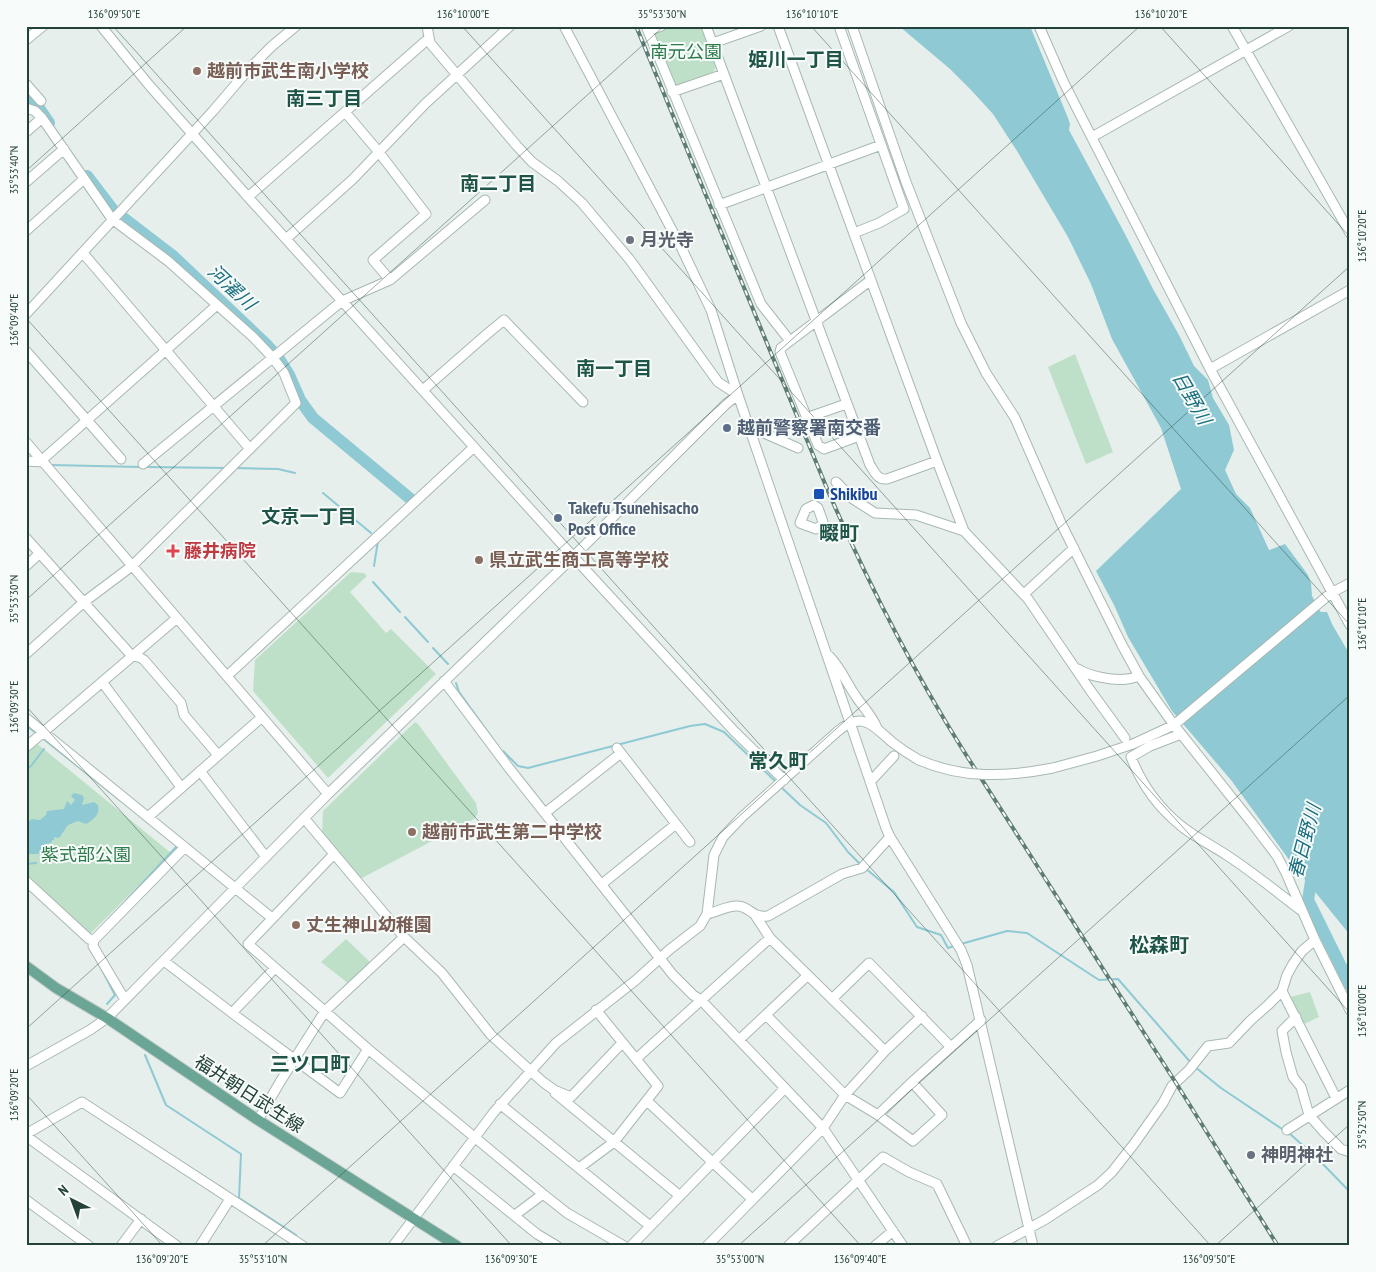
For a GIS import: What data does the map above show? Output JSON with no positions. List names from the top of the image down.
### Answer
{
  "streets": {
    "main road": ["福井朝日武生線"]
  },
  "districts": [
    "姫川一丁目",
    "南三丁目",
    "南二丁目",
    "南一丁目",
    "文京一丁目",
    "畷町",
    "常久町",
    "松森町",
    "三ツ口町"
  ],
  "water": ["河濯川", "日野川", "春日野川"],
  "parks": ["南元公園", "紫式部公園"],
  "places": {
    "other": [
      "越前市武生南小学校",
      "月光寺",
      "越前警察署南交番",
      "Takefu Tsunehisacho Post Office",
      "県立武生商工高等学校",
      "越前市武生第二中学校",
      "丈生神山幼稚園",
      "神明神社"
    ],
    "transit": ["Shikibu"],
    "health": ["藤井病院"]
  },
  "north": "top left",
  "coordinates": [
    "136°09'50\"E",
    "136°10'00\"E",
    "35°53'30\"N",
    "136°10'10\"E",
    "136°10'20\"E",
    "35°53'40\"N",
    "136°09'40\"E",
    "136°09'30\"E",
    "136°09'20\"E",
    "35°52'50\"N",
    "35°53'10\"N",
    "35°53'00\"N"
  ]
}
